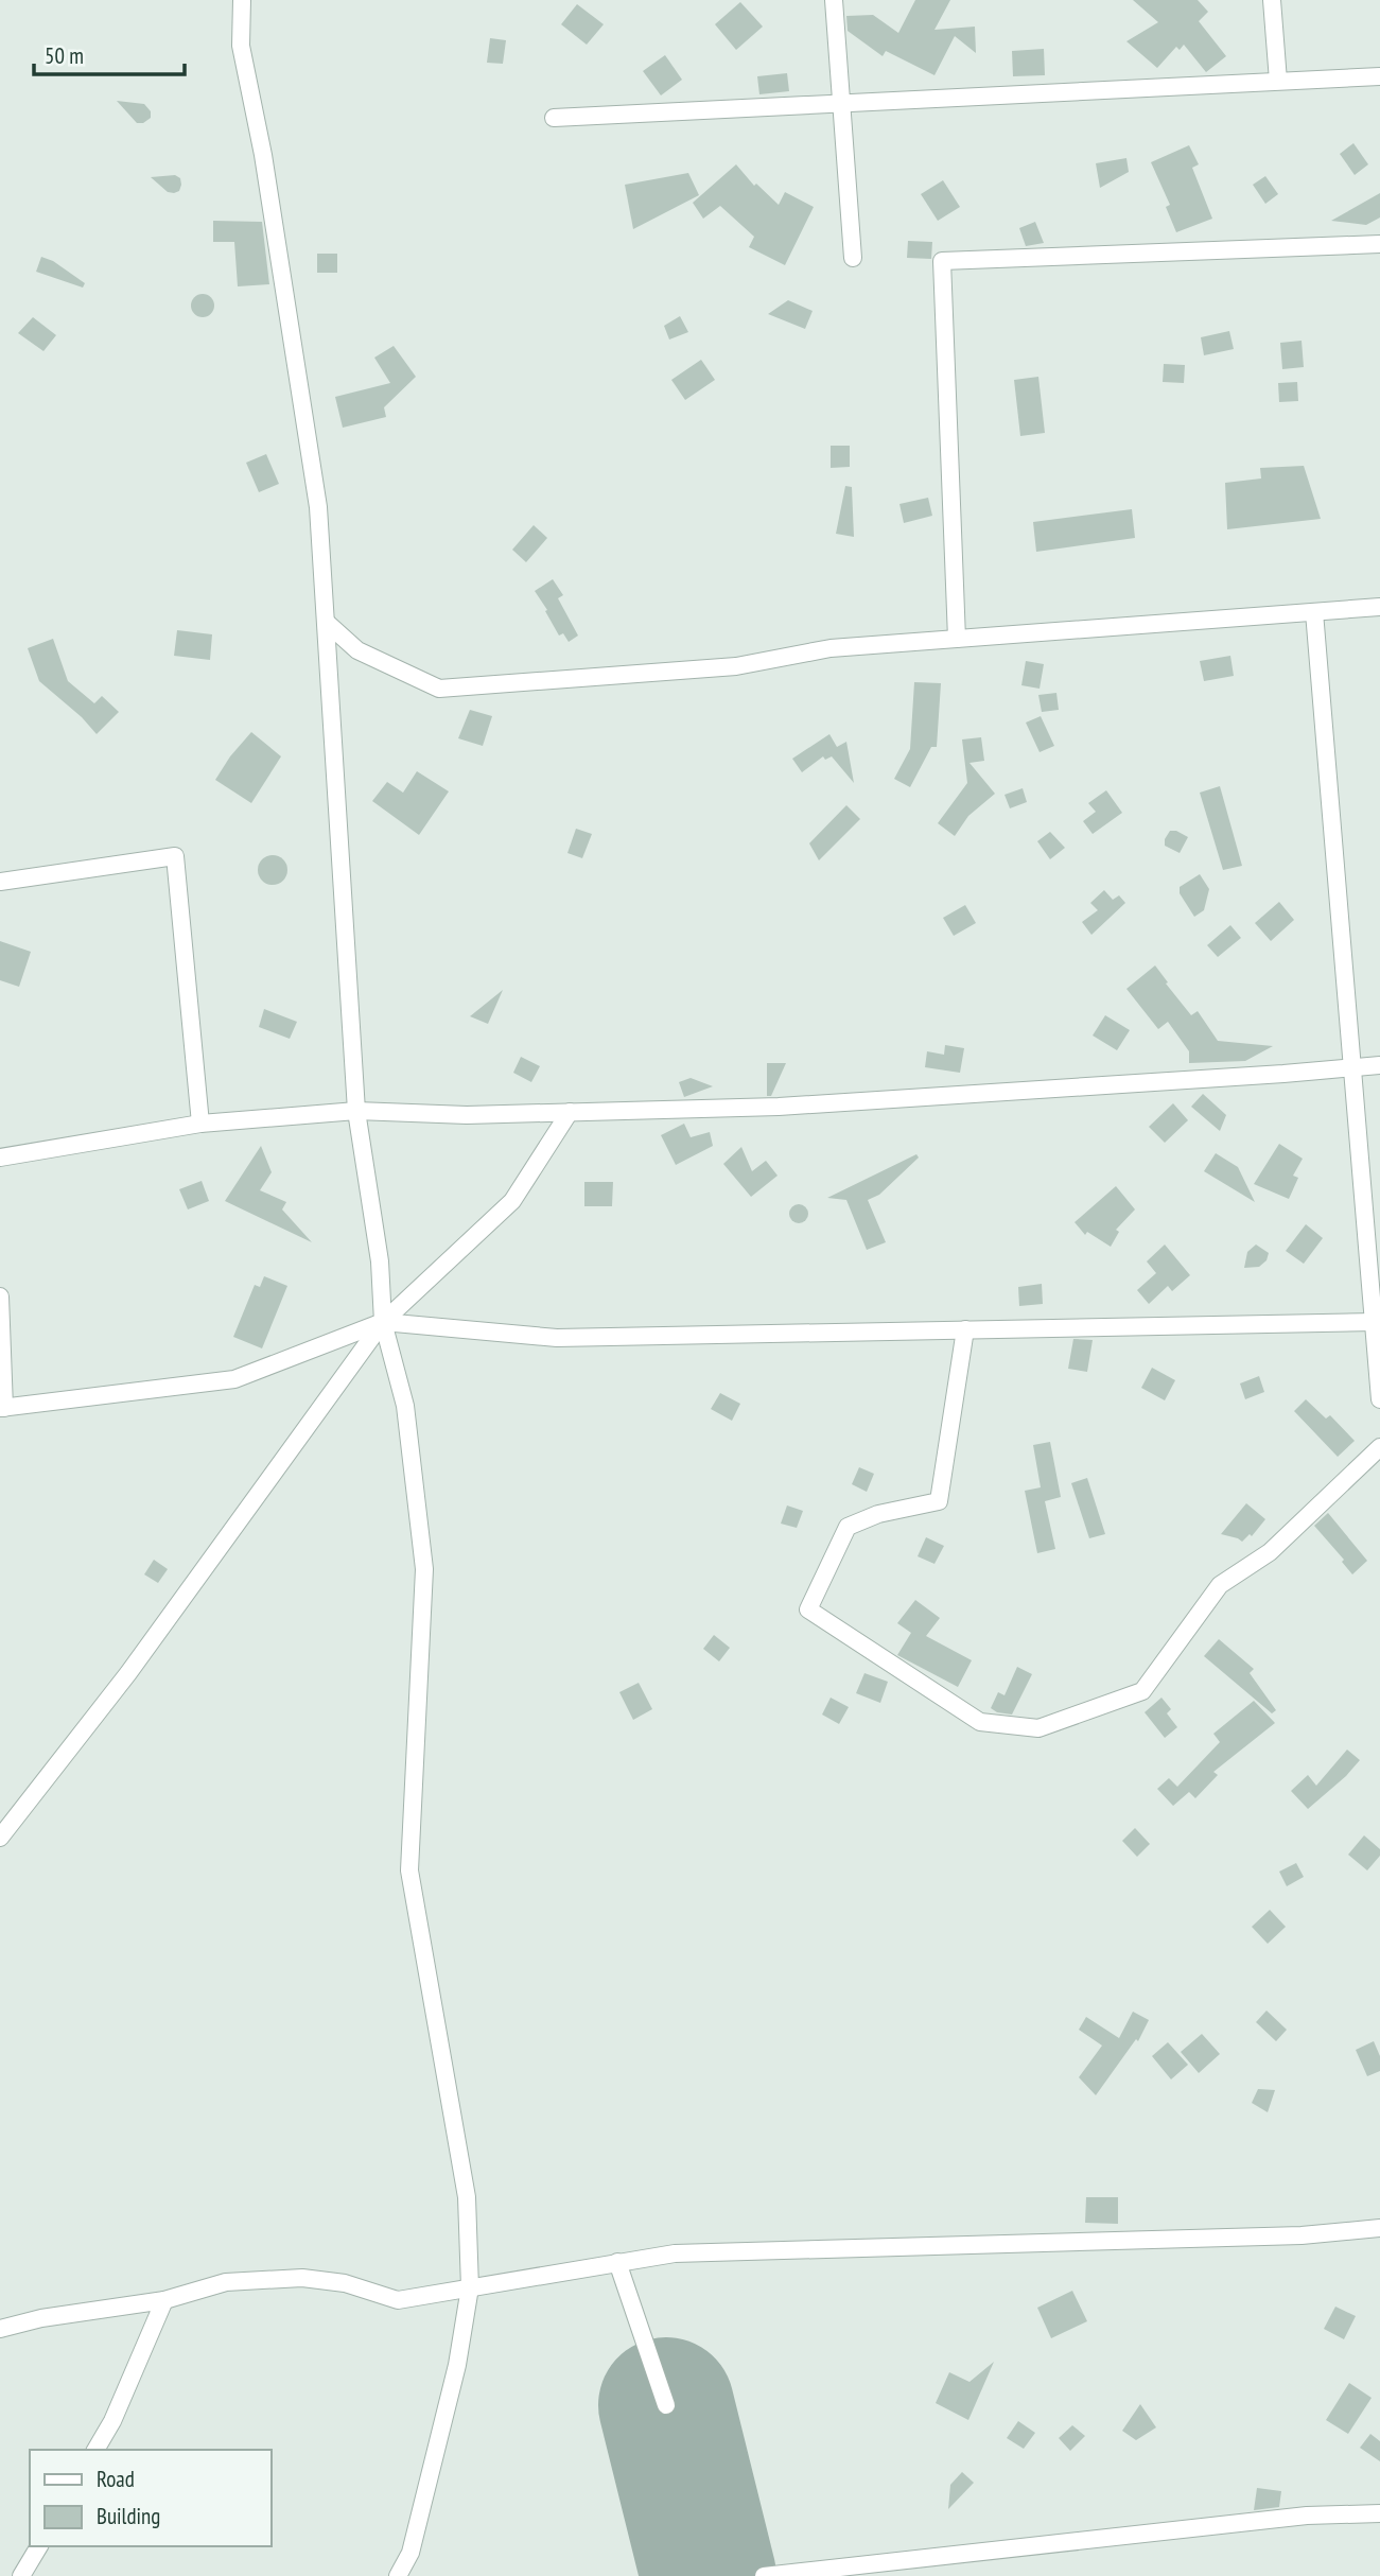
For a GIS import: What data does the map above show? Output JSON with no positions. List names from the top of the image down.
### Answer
{
  "legend": ["Road", "Building"],
  "scale_bar": "50 m"
}
